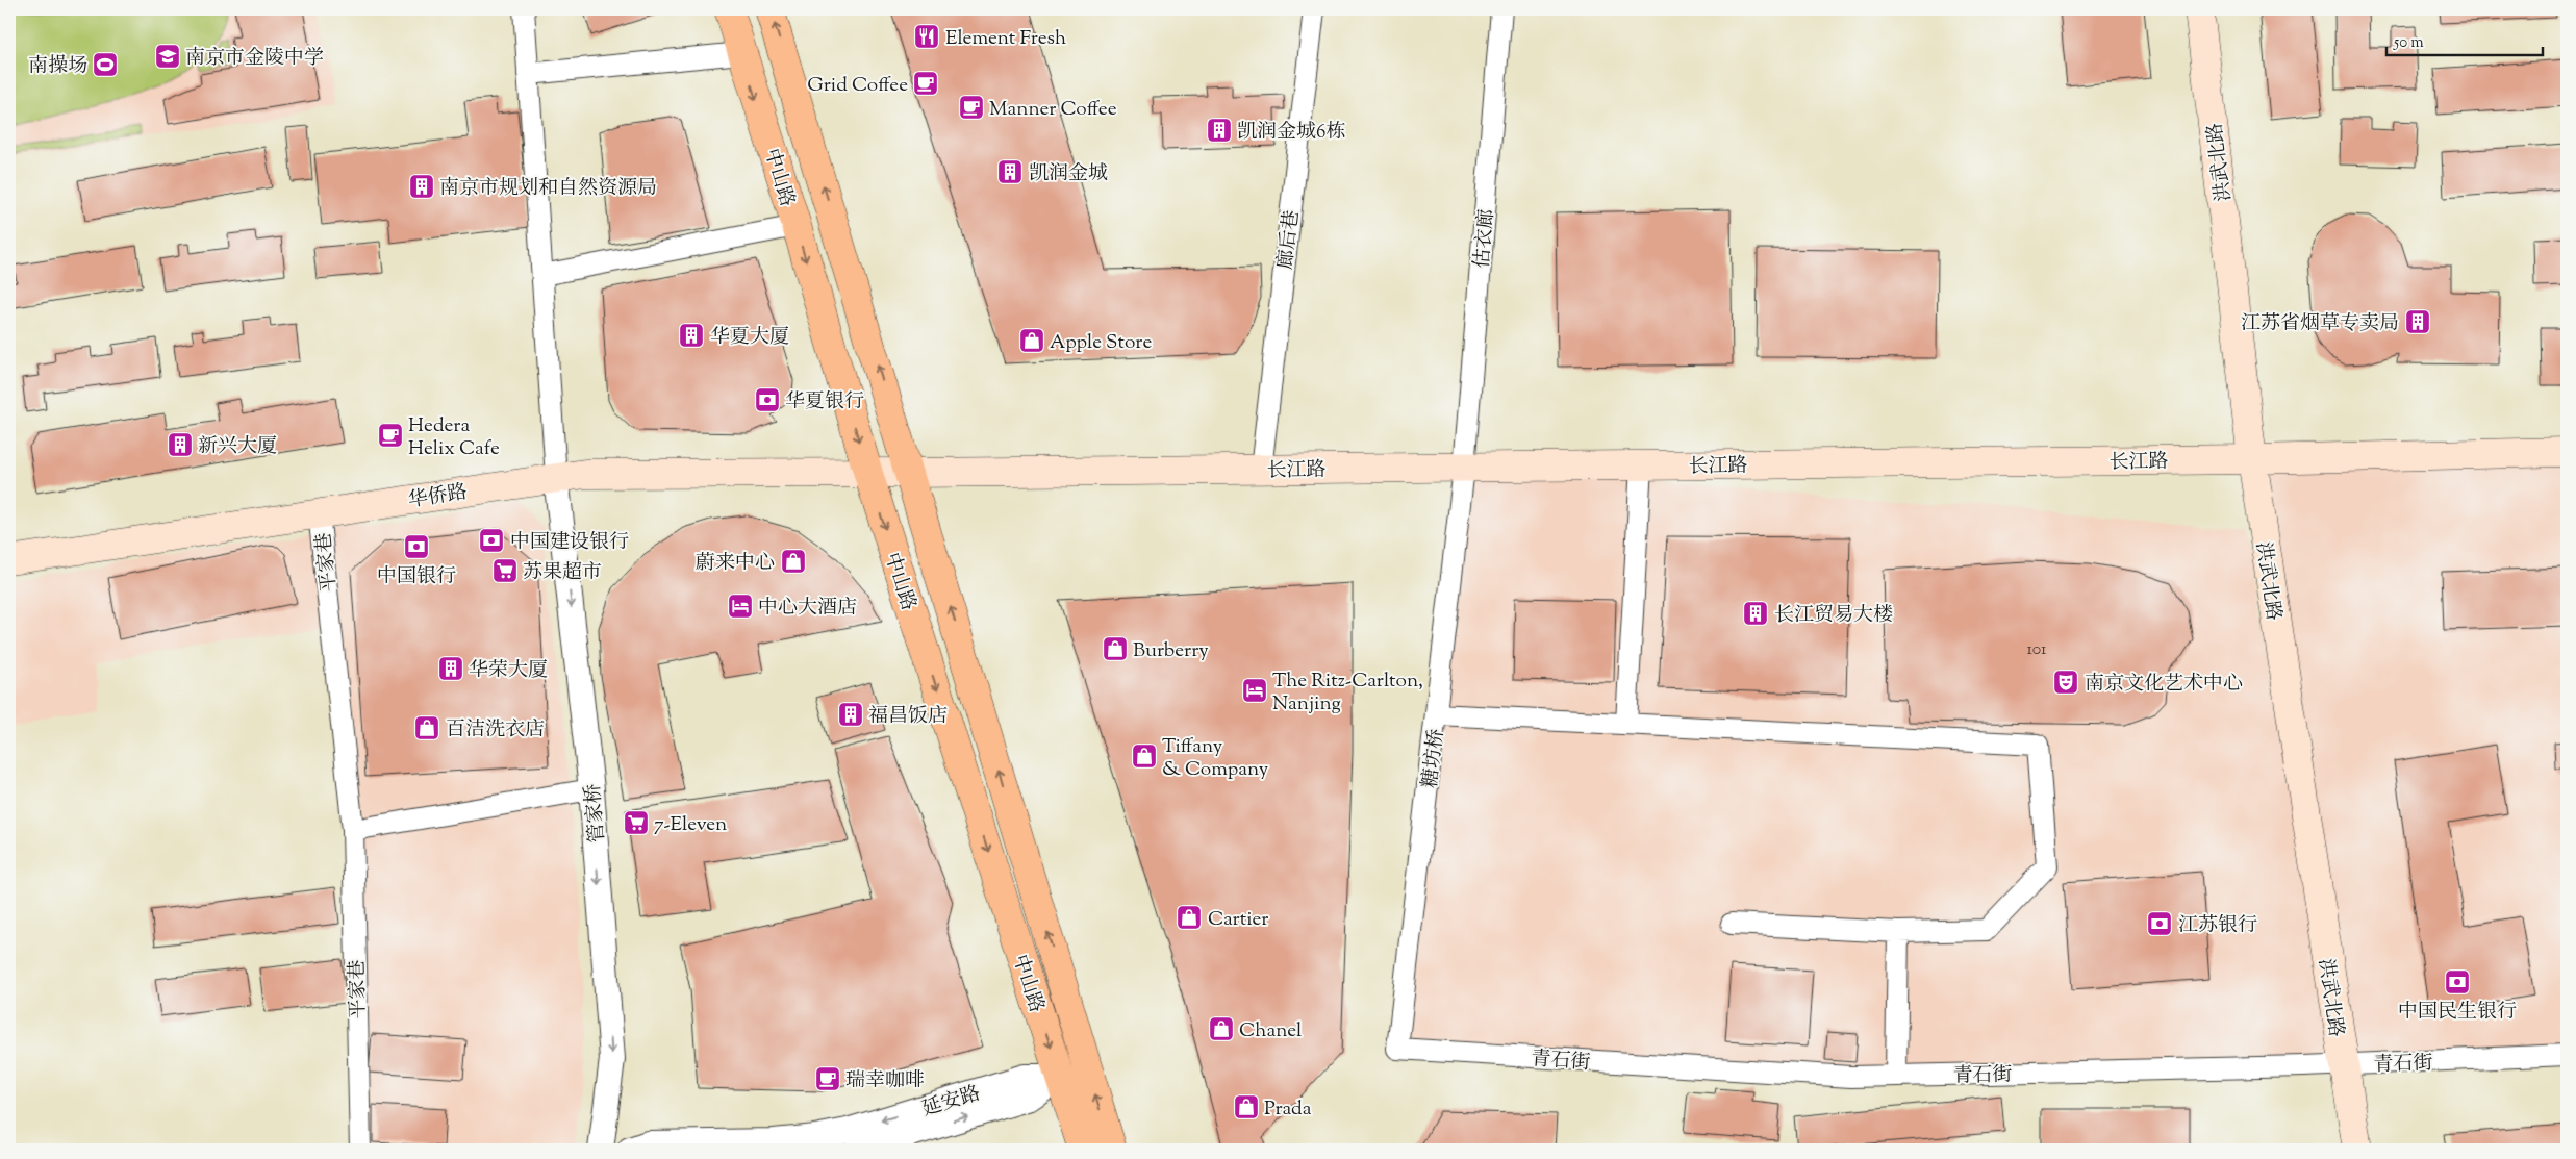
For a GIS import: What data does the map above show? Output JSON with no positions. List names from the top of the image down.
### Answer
{
  "streets": {
    "main road": [
      "洪武北路",
      "中山路",
      "长江路",
      "华侨路"
    ],
    "street": [
      "估衣廊",
      "廊后巷",
      "平家巷",
      "糖坊桥",
      "管家桥",
      "青石街",
      "延安路"
    ]
  },
  "crossings": [
    ["洪武北路", "长江路"],
    ["洪武北路", "青石街"],
    ["中山路", "长江路"],
    ["中山路", "华侨路"],
    ["中山路", "延安路"],
    ["估衣廊", "长江路"],
    ["估衣廊", "糖坊桥"],
    ["廊后巷", "长江路"],
    ["长江路", "华侨路"],
    ["长江路", "糖坊桥"],
    ["华侨路", "平家巷"],
    ["华侨路", "管家桥"],
    ["糖坊桥", "青石街"]
  ],
  "one_way": ["管家桥"],
  "places": {
    "restaurant": ["Element Fresh"],
    "school or university": ["南京市金陵中学"],
    "sports": ["南操场"],
    "cafe": [
      "Grid Coffee",
      "Manner Coffee",
      "Hedera Helix Cafe",
      "瑞幸咖啡"
    ],
    "building": [
      "凯润金城6栋",
      "凯润金城",
      "南京市规划和自然资源局",
      "江苏省烟草专卖局",
      "华夏大厦",
      "新兴大厦",
      "长江贸易大楼",
      "华荣大厦",
      "福昌饭店"
    ],
    "shop": [
      "Apple Store",
      "蔚来中心",
      "Burberry",
      "百洁洗衣店",
      "Tiffany & Company",
      "Cartier",
      "Chanel",
      "Prada"
    ],
    "bank": [
      "华夏银行",
      "中国建设银行",
      "中国银行",
      "江苏银行",
      "中国民生银行"
    ],
    "supermarket": ["苏果超市", "7-Eleven"],
    "hotel": ["中心大酒店", "The Ritz-Carlton, Nanjing"],
    "theatre": ["南京文化艺术中心"]
  },
  "house_numbers": ["101"],
  "scale_bar": "50 m"
}
